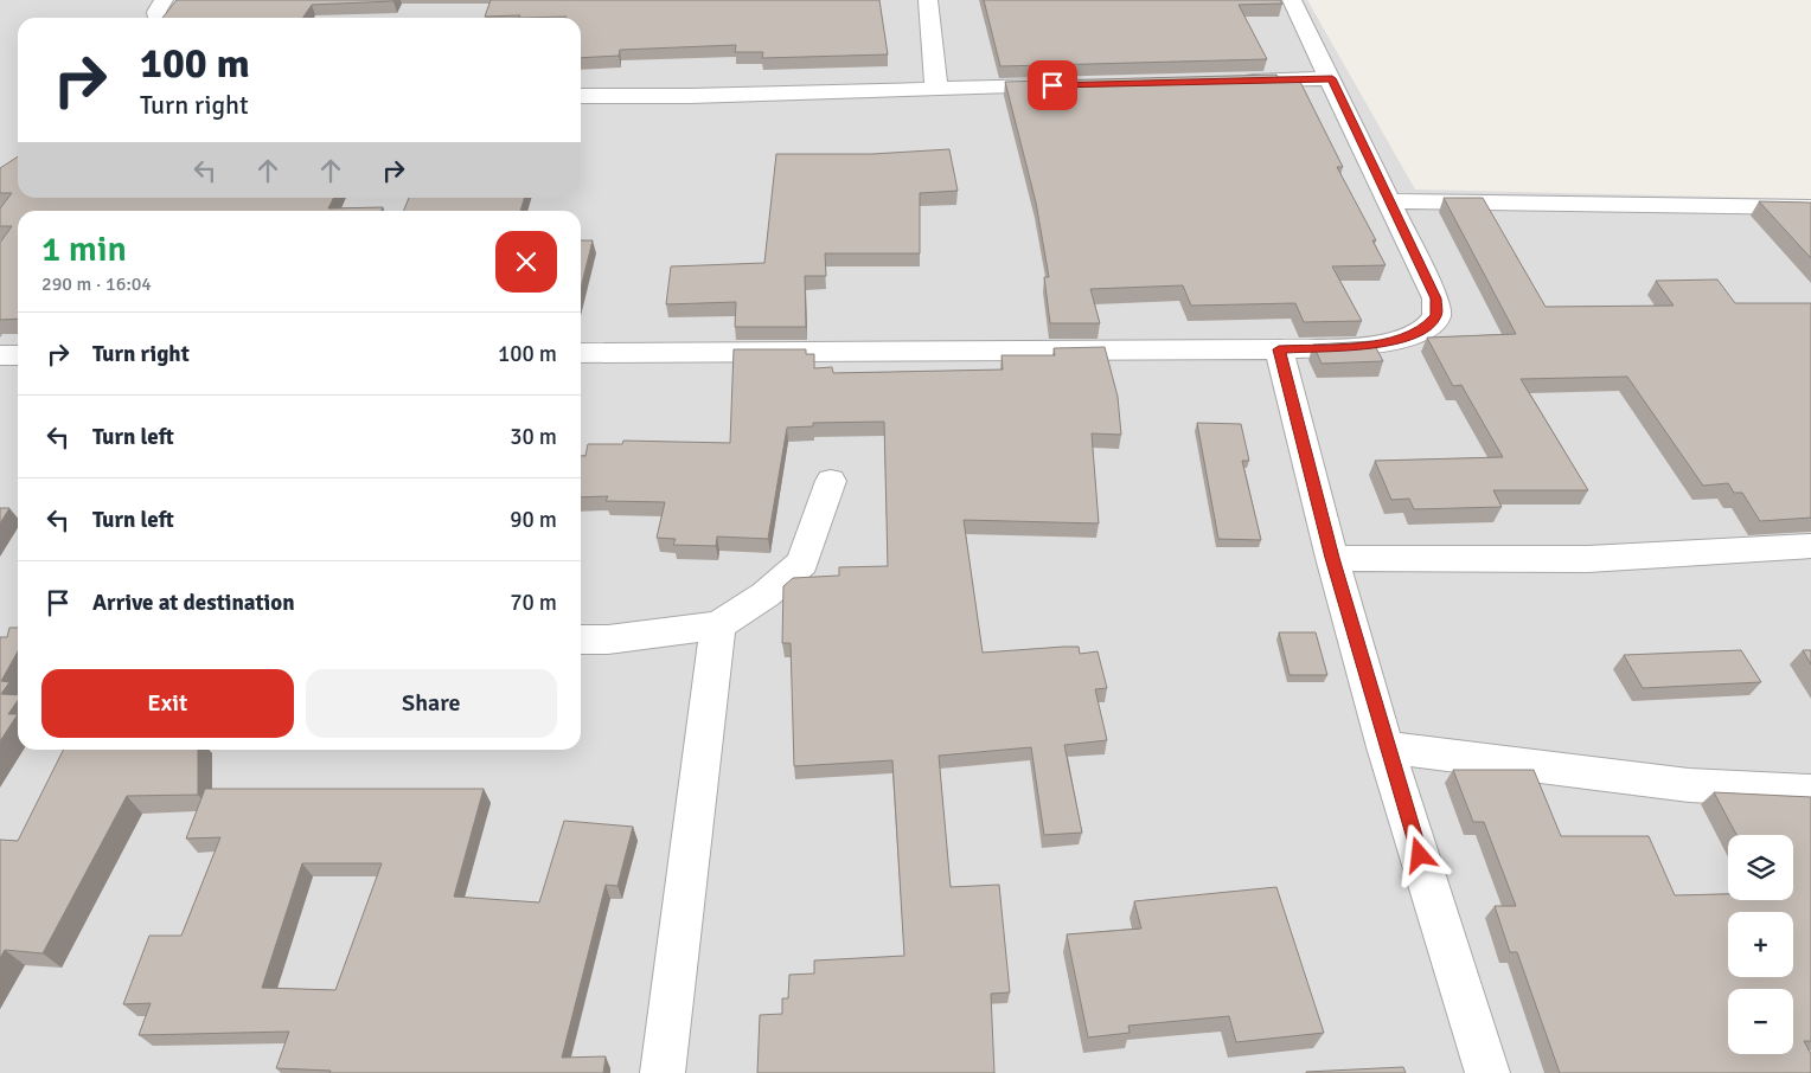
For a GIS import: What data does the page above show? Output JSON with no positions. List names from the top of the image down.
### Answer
{
  "page": {
    "turn": ["100 m", "Turn right"],
    "heading": ["1 min", "290 m · 16:04"],
    "list": [
      {
        "name": "Turn right",
        "value": "100 m"
      },
      {
        "name": "Turn left",
        "value": "30 m"
      },
      {
        "name": "Turn left",
        "value": "90 m"
      },
      {
        "name": "Arrive at destination",
        "value": "70 m"
      }
    ],
    "buttons": ["Exit", "Share"],
    "map_buttons": ["+", "−"]
  }
}
